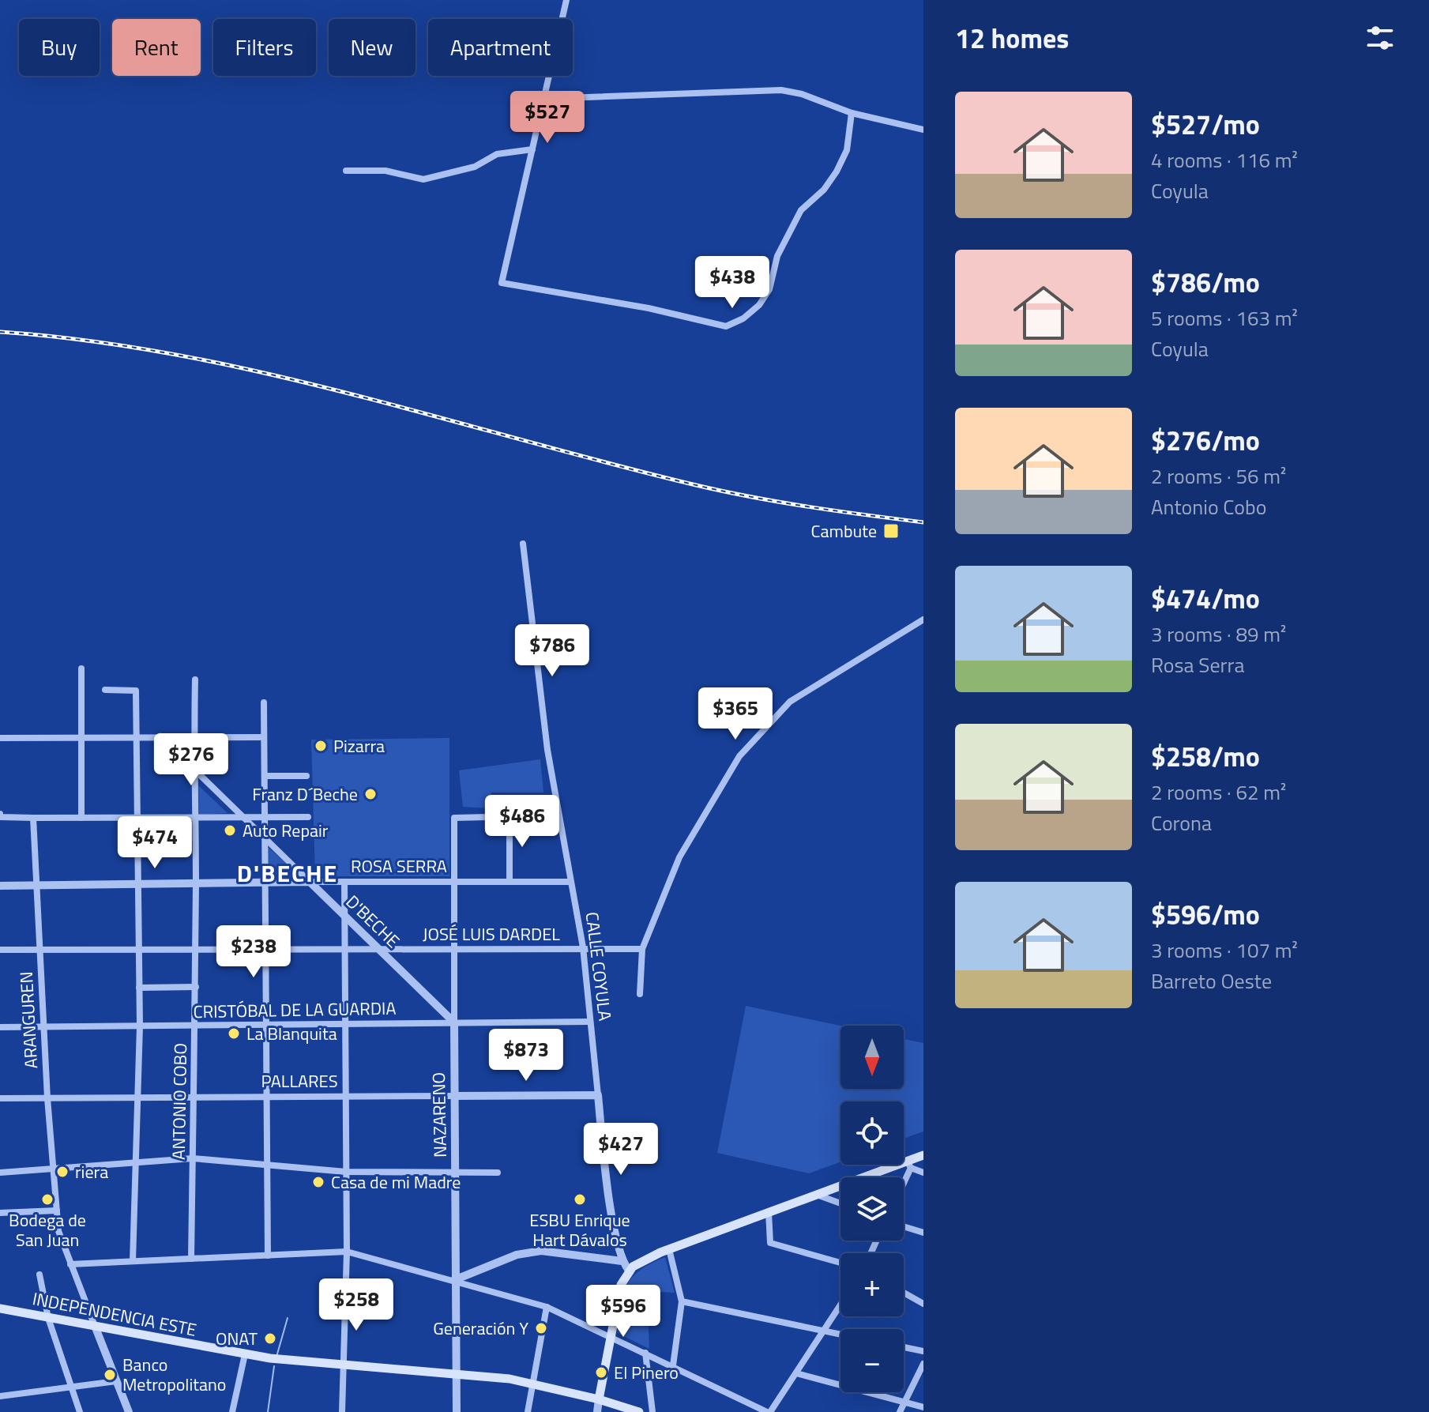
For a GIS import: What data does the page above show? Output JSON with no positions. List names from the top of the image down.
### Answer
{
  "streets": {
    "main road": ["INDEPENDENCIA ESTE"],
    "street": [
      "ROSA SERRA",
      "D'BECHE",
      "JOSÉ LUIS DARDEL",
      "CALLE COYULA",
      "CRISTÓBAL DE LA GUARDIA",
      "ARANGUREN",
      "PALLARES",
      "ANTONIO COBO",
      "NAZARENO"
    ]
  },
  "crossings": [
    ["ROSA SERRA", "D'BECHE"],
    ["ROSA SERRA", "CALLE COYULA"],
    ["ROSA SERRA", "ARANGUREN"],
    ["ROSA SERRA", "ANTONIO COBO"],
    ["ROSA SERRA", "NAZARENO"],
    ["D'BECHE", "JOSÉ LUIS DARDEL"],
    ["D'BECHE", "CRISTÓBAL DE LA GUARDIA"],
    ["D'BECHE", "ANTONIO COBO"],
    ["D'BECHE", "NAZARENO"],
    ["JOSÉ LUIS DARDEL", "CALLE COYULA"],
    ["JOSÉ LUIS DARDEL", "ARANGUREN"],
    ["JOSÉ LUIS DARDEL", "ANTONIO COBO"],
    ["JOSÉ LUIS DARDEL", "NAZARENO"],
    ["CALLE COYULA", "CRISTÓBAL DE LA GUARDIA"],
    ["CALLE COYULA", "PALLARES"],
    ["CRISTÓBAL DE LA GUARDIA", "ARANGUREN"],
    ["CRISTÓBAL DE LA GUARDIA", "ANTONIO COBO"],
    ["CRISTÓBAL DE LA GUARDIA", "NAZARENO"],
    ["ARANGUREN", "PALLARES"],
    ["PALLARES", "ANTONIO COBO"],
    ["PALLARES", "NAZARENO"],
    ["NAZARENO", "INDEPENDENCIA ESTE"]
  ],
  "districts": ["D'BECHE"],
  "places": {
    "transit": ["Cambute"],
    "other": [
      "Pizarra",
      "Franz D´Beche",
      "Auto Repair",
      "La Blanquita",
      "riera",
      "Casa de mi Madre",
      "Bodega de San Juan",
      "ESBU Enrique Hart Dávalos",
      "Generación Y",
      "ONAT",
      "El Pinero",
      "Banco Metropolitano"
    ]
  },
  "north": "bottom",
  "page": {
    "heading": "12 homes",
    "chip": [
      "Buy",
      "Rent",
      "Filters",
      "New",
      "Apartment"
    ],
    "list": [
      {
        "name": "$527/mo",
        "note": "4 rooms · 116 m² · Coyula"
      },
      {
        "name": "$786/mo",
        "note": "5 rooms · 163 m² · Coyula"
      },
      {
        "name": "$276/mo",
        "note": "2 rooms · 56 m² · Antonio Cobo"
      },
      {
        "name": "$474/mo",
        "note": "3 rooms · 89 m² · Rosa Serra"
      },
      {
        "name": "$258/mo",
        "note": "2 rooms · 62 m² · Corona"
      },
      {
        "name": "$596/mo",
        "note": "3 rooms · 107 m² · Barreto Oeste"
      }
    ],
    "price": [
      "$527",
      "$438",
      "$786",
      "$365",
      "$276",
      "$486",
      "$474",
      "$238",
      "$873",
      "$427",
      "$258",
      "$596"
    ],
    "map_buttons": ["+", "−"]
  }
}
